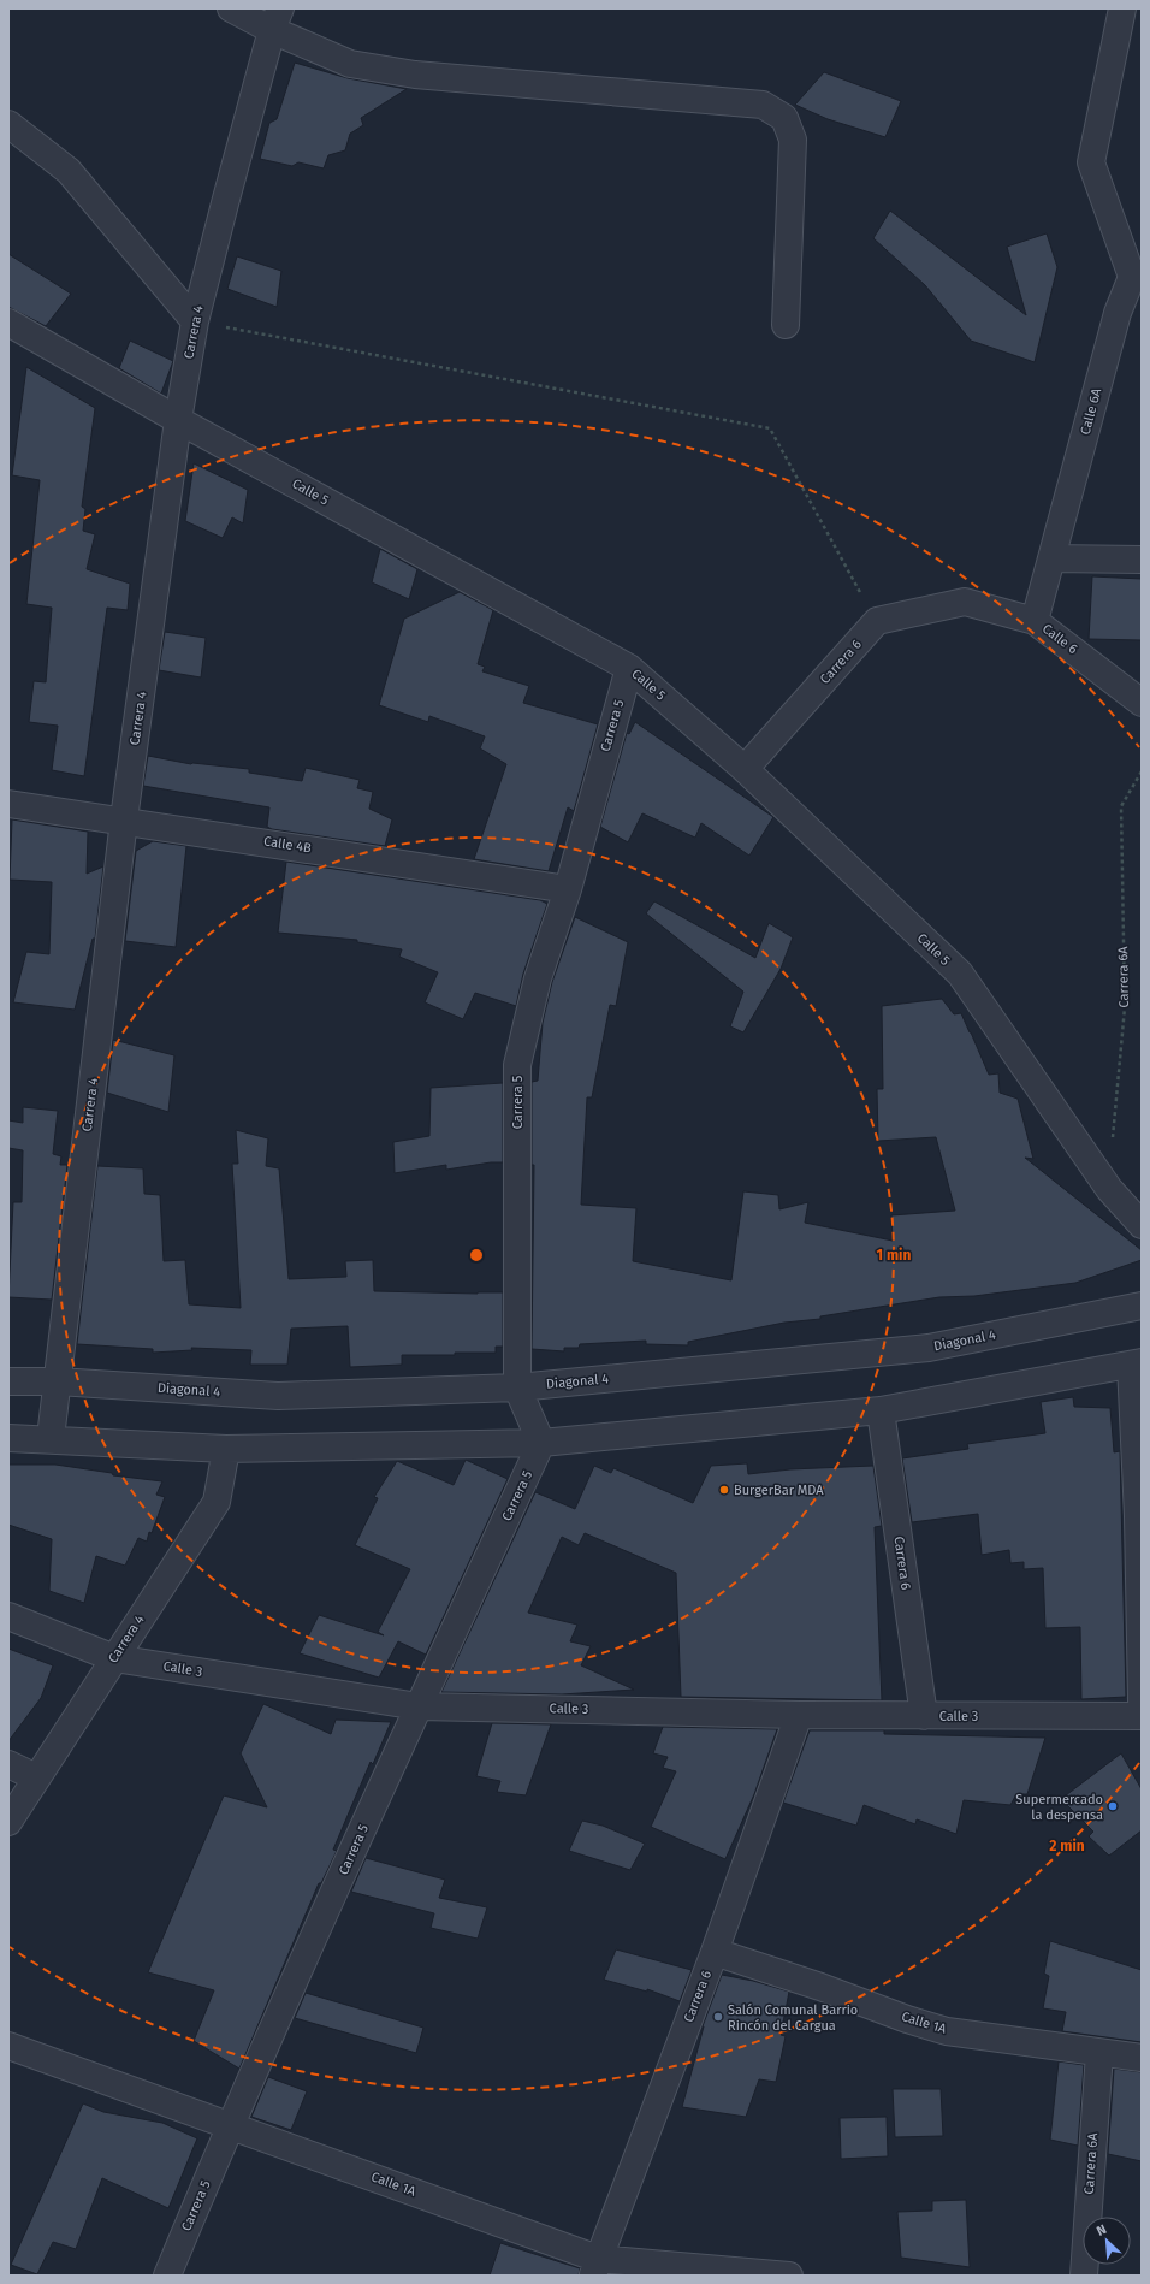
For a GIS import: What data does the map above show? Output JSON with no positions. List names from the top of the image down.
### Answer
{
  "streets": {
    "street": [
      "Carrera 4",
      "Calle 6A",
      "Calle 5",
      "Calle 6",
      "Carrera 6",
      "Carrera 5",
      "Calle 4B",
      "Carrera 6A",
      "Diagonal 4",
      "Calle 3",
      "Calle 1A"
    ]
  },
  "crossings": [
    ["Carrera 4", "Calle 5"],
    ["Carrera 4", "Calle 4B"],
    ["Carrera 4", "Diagonal 4"],
    ["Carrera 4", "Calle 3"],
    ["Calle 6A", "Calle 6"],
    ["Calle 5", "Carrera 6"],
    ["Calle 5", "Carrera 5"],
    ["Calle 6", "Carrera 6"],
    ["Carrera 6", "Calle 3"],
    ["Carrera 6", "Calle 1A"],
    ["Carrera 5", "Calle 4B"],
    ["Carrera 5", "Diagonal 4"],
    ["Carrera 5", "Calle 3"],
    ["Carrera 5", "Calle 1A"],
    ["Carrera 6A", "Calle 1A"]
  ],
  "places": ["BurgerBar MDA", "Supermercado la despensa", "Salón Comunal Barrio Rincón del Cargua"],
  "north": "top left",
  "rings": ["1 min", "2 min"]
}
